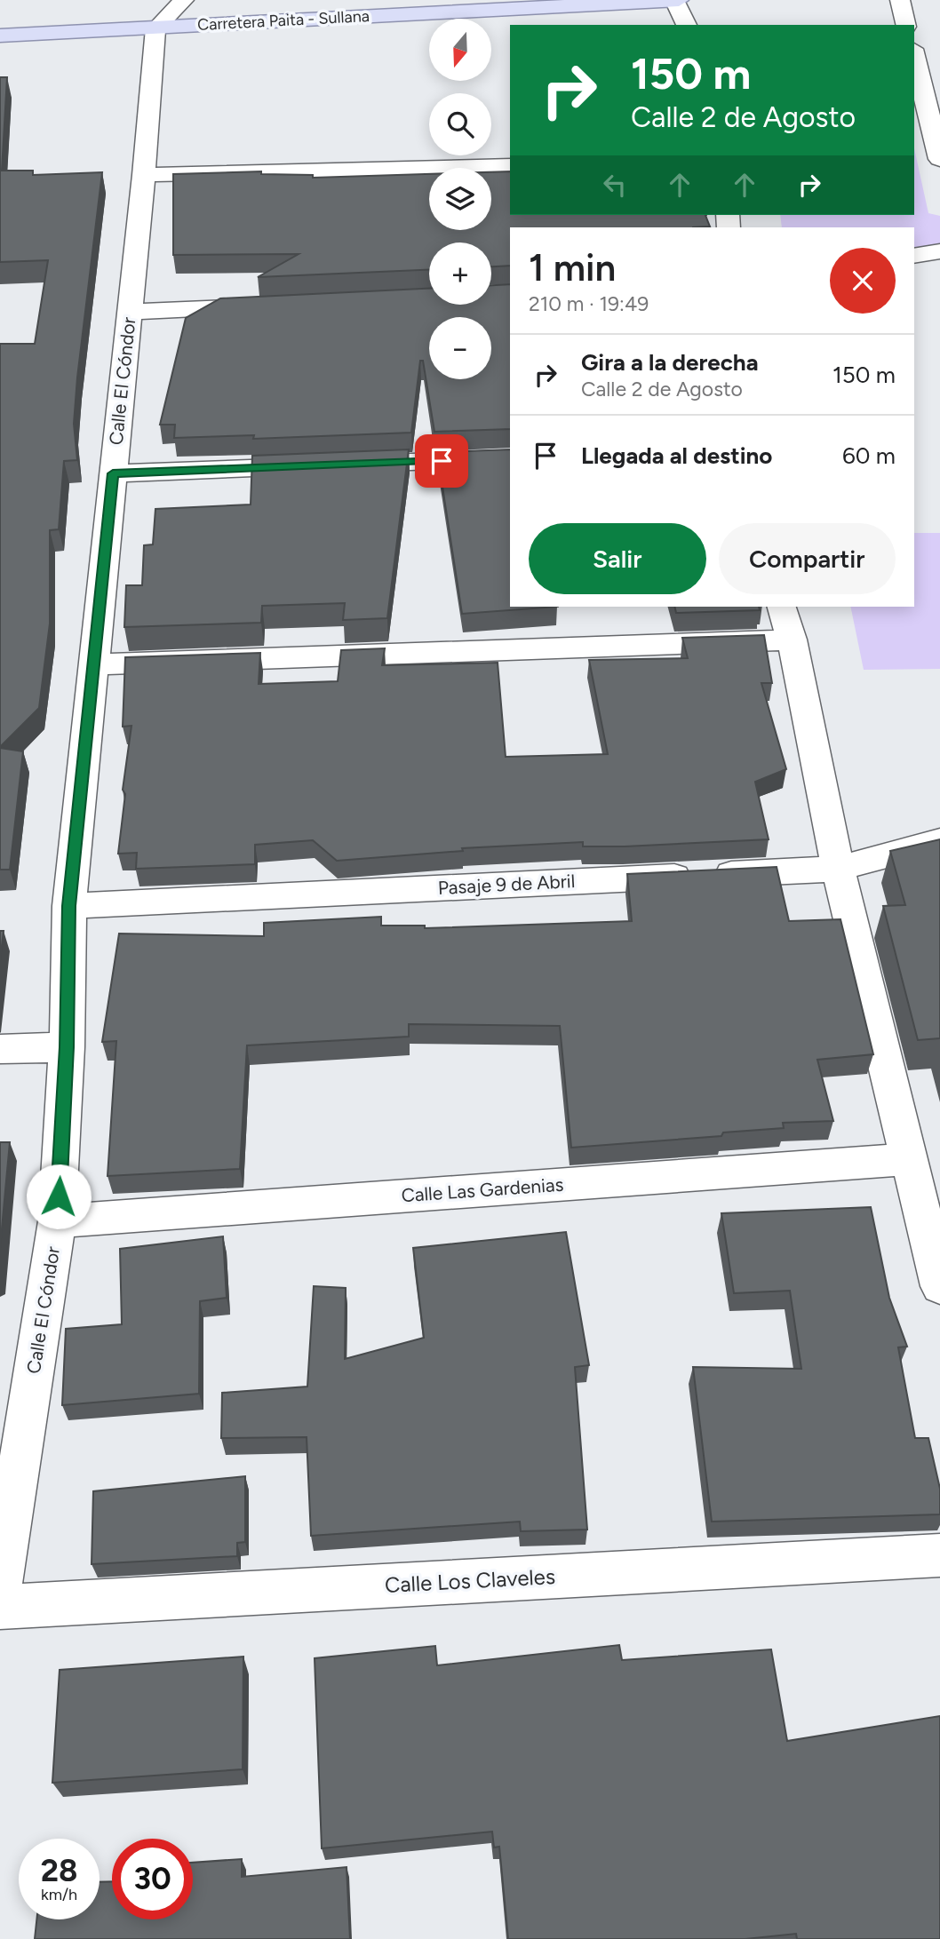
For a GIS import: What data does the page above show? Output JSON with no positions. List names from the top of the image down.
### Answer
{
  "streets": {
    "main road": ["Carretera Paita - Sullana"],
    "street": [
      "Calle El Cóndor",
      "Pasaje 9 de Abril",
      "Calle Las Gardenias",
      "Calle Los Claveles"
    ]
  },
  "crossings": [
    ["Carretera Paita - Sullana", "Calle El Cóndor"],
    ["Calle El Cóndor", "Pasaje 9 de Abril"],
    ["Calle El Cóndor", "Calle Las Gardenias"]
  ],
  "north": "bottom",
  "page": {
    "map_buttons": ["+", "−"],
    "turn": ["150 m", "Calle 2 de Agosto"],
    "heading": ["1 min", "210 m · 19:49"],
    "list": [
      {
        "name": "Gira a la derecha",
        "note": "Calle 2 de Agosto",
        "value": "150 m"
      },
      {
        "name": "Llegada al destino",
        "value": "60 m"
      }
    ],
    "buttons": ["Salir", "Compartir"],
    "speed": "28 km/h",
    "limit": "30"
  }
}
